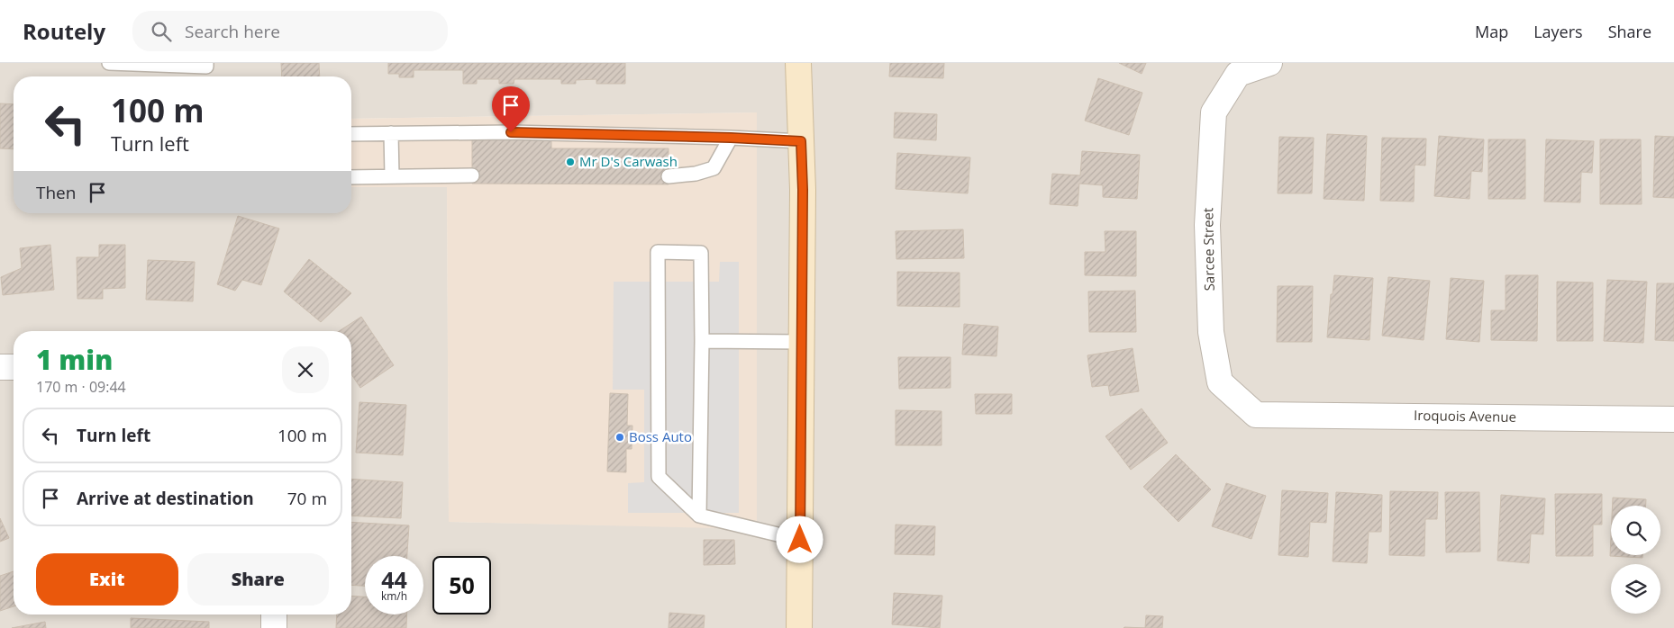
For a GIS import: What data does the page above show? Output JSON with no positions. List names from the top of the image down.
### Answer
{
  "streets": {
    "street": ["Sarcee Street", "Iroquois Avenue"]
  },
  "crossings": [
    ["Sarcee Street", "Iroquois Avenue"]
  ],
  "places": ["Mr D's Carwash", "Boss Auto"],
  "page": {
    "header": "Routely",
    "search": "Search here",
    "nav": ["Map", "Layers", "Share"],
    "turn": ["100 m", "Turn left"],
    "then": "Then",
    "heading": ["1 min", "170 m · 09:44"],
    "list": [
      {
        "name": "Turn left",
        "value": "100 m"
      },
      {
        "name": "Arrive at destination",
        "value": "70 m"
      }
    ],
    "buttons": ["Exit", "Share"],
    "speed": "44 km/h",
    "limit": "50"
  }
}
